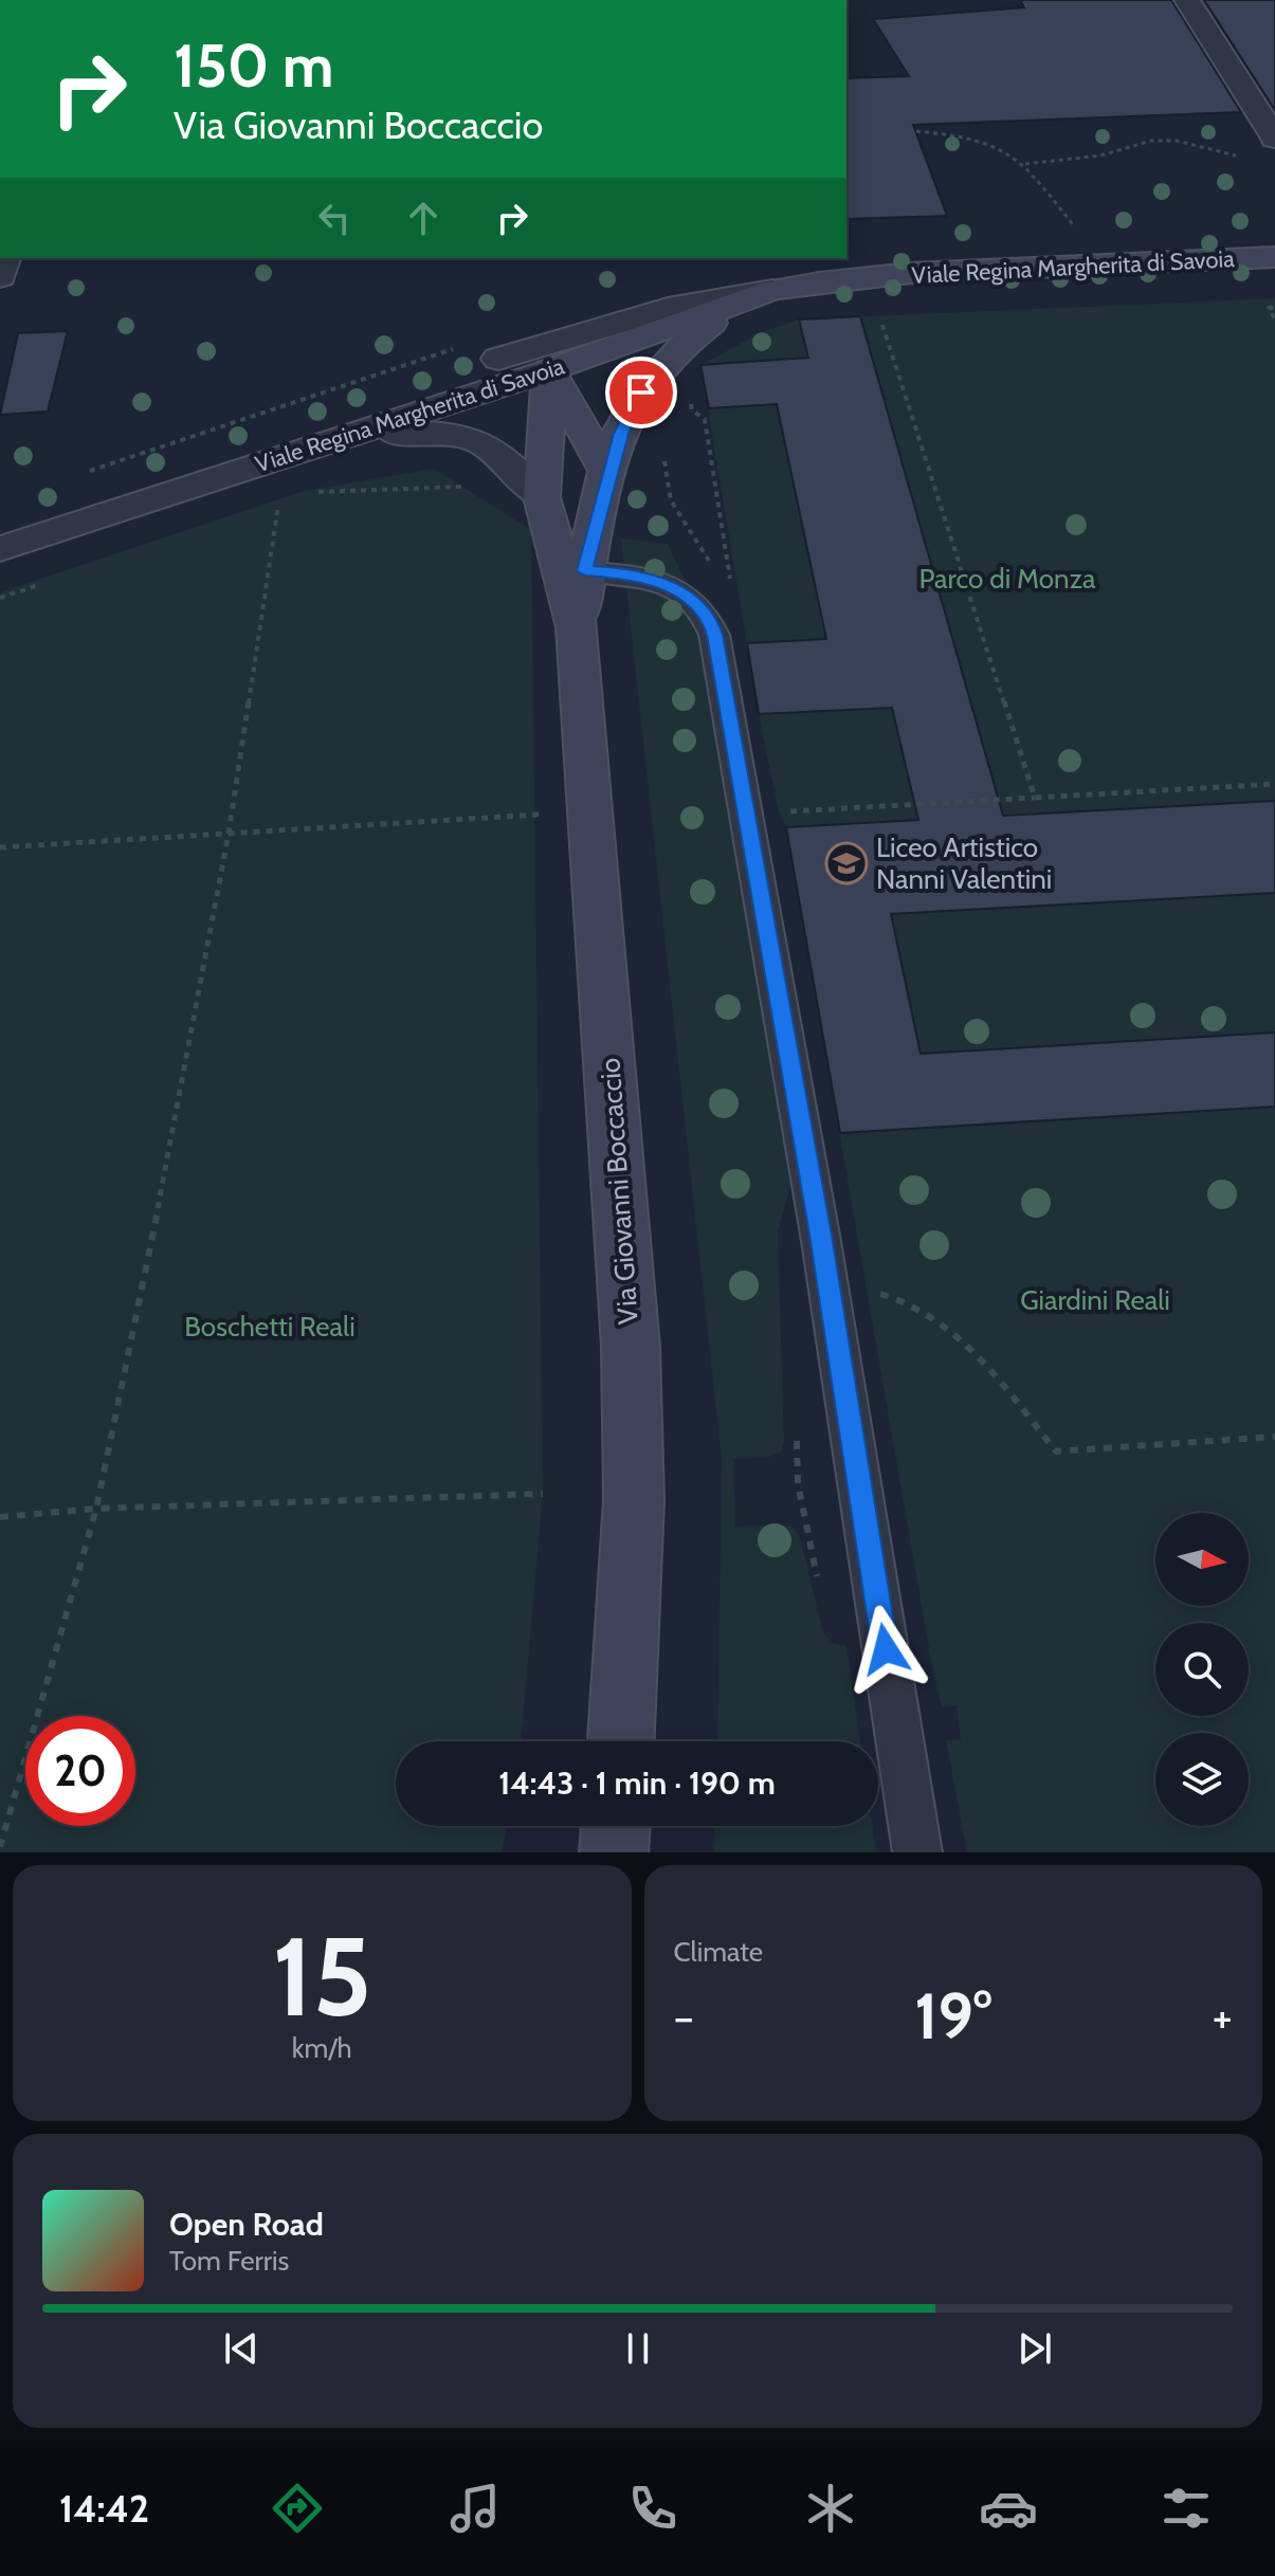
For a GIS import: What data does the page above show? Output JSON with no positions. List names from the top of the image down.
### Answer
{
  "streets": {
    "main road": ["Viale Regina Margherita di Savoia", "Via Giovanni Boccaccio"]
  },
  "crossings": [
    ["Viale Regina Margherita di Savoia", "Via Giovanni Boccaccio"]
  ],
  "parks": ["Parco di Monza", "Giardini Reali", "Boschetti Reali"],
  "places": {
    "school or university": ["Liceo Artistico Nanni Valentini"]
  },
  "north": "right",
  "page": {
    "turn": ["150 m", "Via Giovanni Boccaccio"],
    "limit": "20",
    "trip": "14:43 · 1 min · 190 m",
    "tile": [
      ["15", "km/h"],
      "Climate"
    ],
    "heat": ["−", "19°", "+"],
    "song": ["Open Road", "Tom Ferris"],
    "tabs": "14:42"
  }
}
